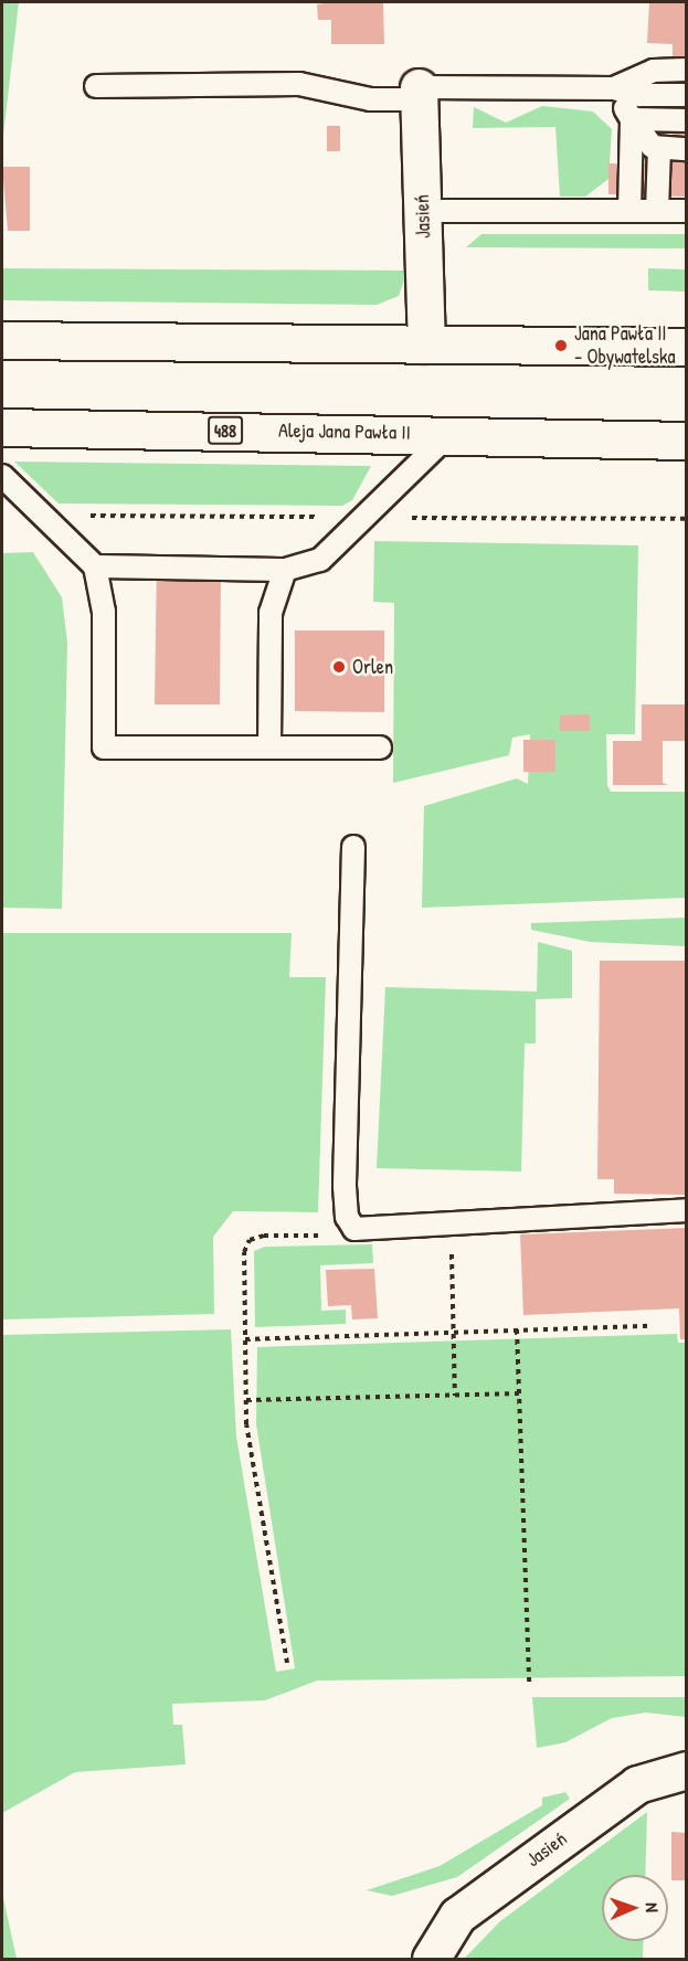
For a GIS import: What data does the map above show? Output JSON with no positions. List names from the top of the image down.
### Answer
{
  "streets": {
    "main road": ["Jasień", "488", "Aleja Jana Pawła II"]
  },
  "places": ["Jana Pawła II - Obywatelska", "Orlen"],
  "north": "right"
}
